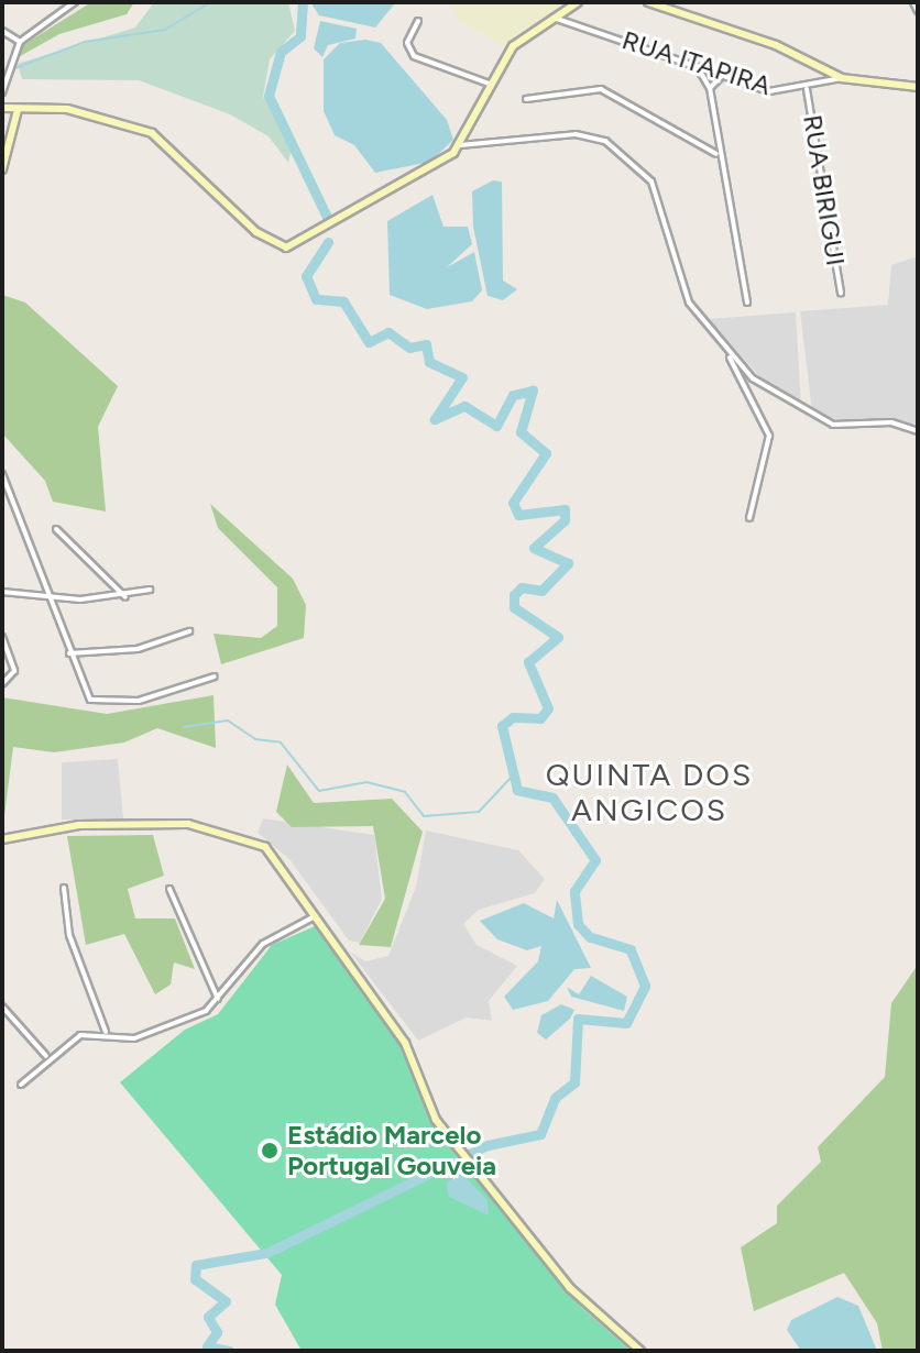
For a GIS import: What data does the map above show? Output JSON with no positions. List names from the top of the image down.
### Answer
{
  "streets": {
    "street": ["RUA ITAPIRA", "RUA BIRIGUI"]
  },
  "crossings": [
    ["RUA ITAPIRA", "RUA BIRIGUI"]
  ],
  "districts": ["QUINTA DOS ANGICOS"],
  "places": ["Estádio Marcelo Portugal Gouveia"]
}
